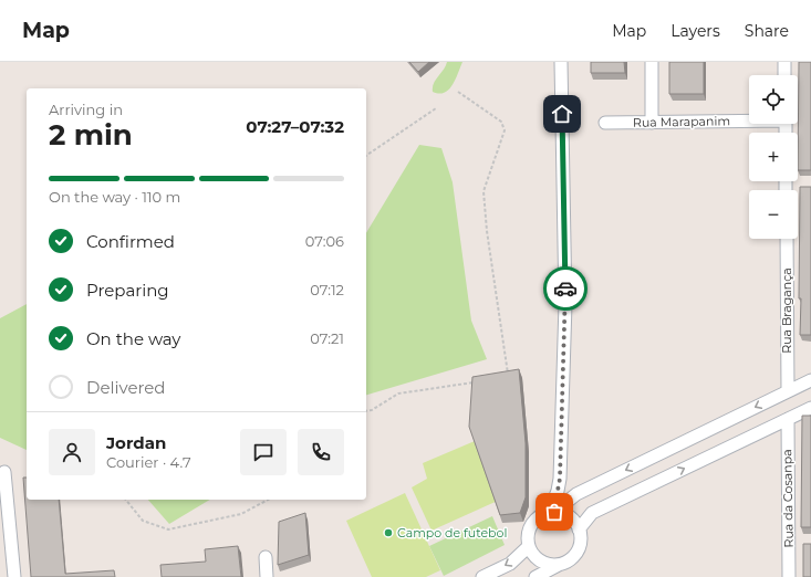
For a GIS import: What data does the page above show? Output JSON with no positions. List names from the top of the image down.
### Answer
{
  "streets": {
    "street": ["Rua Marapanim", "Rua Bragança", "Rua da Cosanpa"]
  },
  "places": ["Campo de futebol"],
  "page": {
    "header": "Map",
    "nav": ["Map", "Layers", "Share"],
    "map_buttons": ["+", "−"],
    "heading": ["2 min", "Arriving in", "07:27–07:32"],
    "panel": ["Jordan", "Courier · 4.7"],
    "bar": "On the way · 110 m",
    "list": [
      ["Confirmed", "07:06"],
      ["Preparing", "07:12"],
      ["On the way", "07:21"],
      "Delivered"
    ]
  }
}
